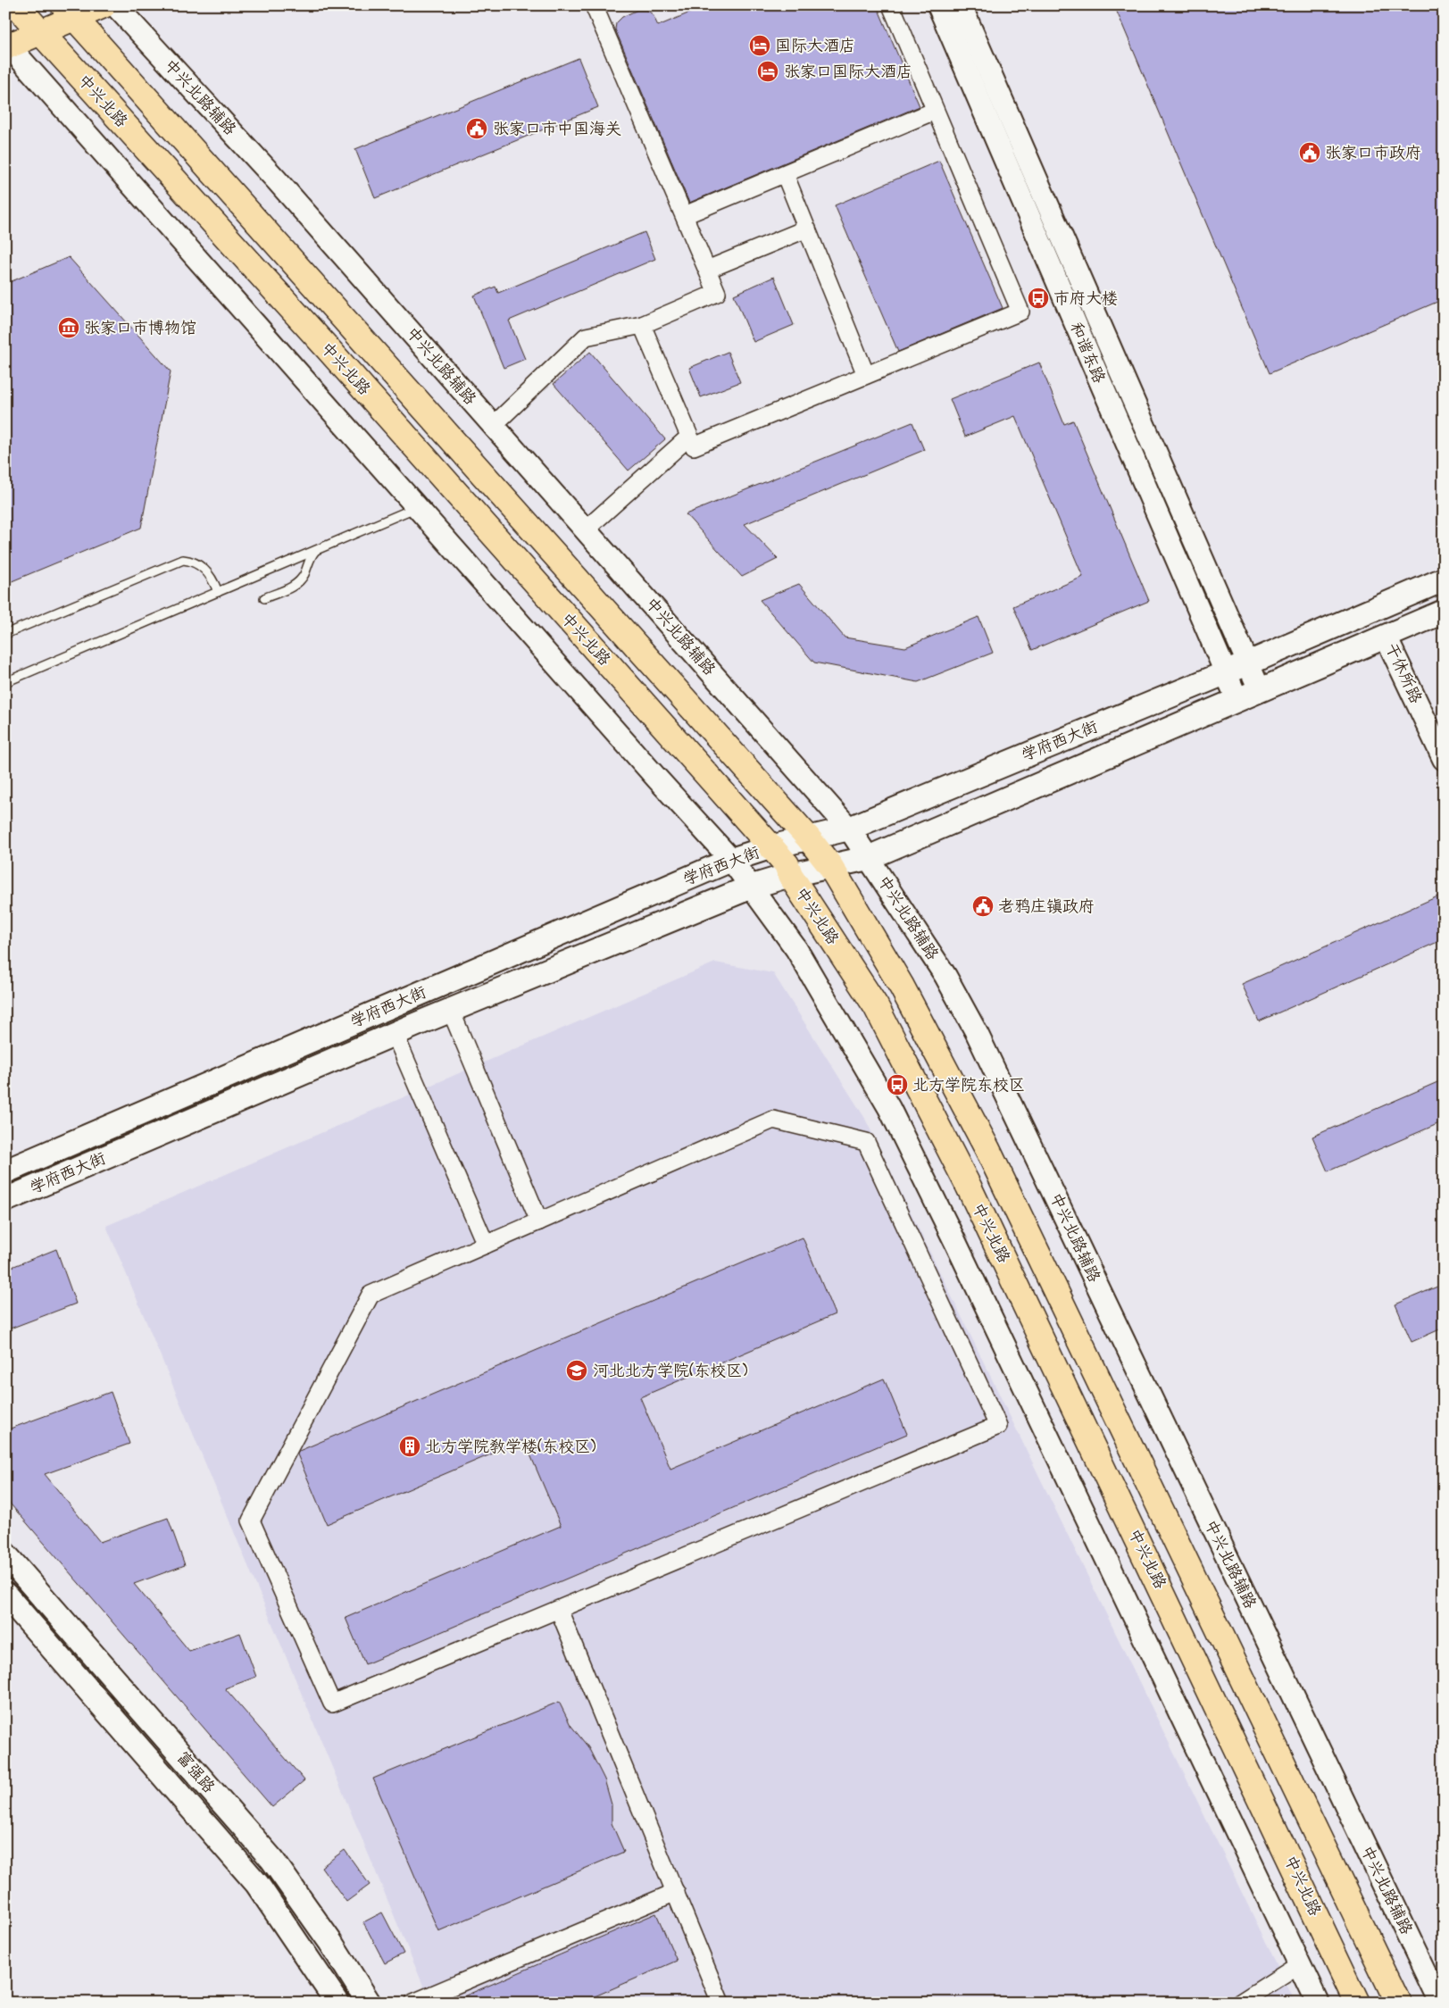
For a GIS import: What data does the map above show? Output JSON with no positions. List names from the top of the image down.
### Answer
{
  "streets": {
    "main road": ["中兴北路", "学府西大街", "富强路"],
    "street": ["中兴北路辅路", "和谐东路", "干休所路"]
  },
  "crossings": [
    ["中兴北路辅路", "学府西大街"],
    ["中兴北路", "学府西大街"],
    ["和谐东路", "学府西大街"],
    ["干休所路", "学府西大街"]
  ],
  "places": {
    "hotel": ["国际大酒店", "张家口国际大酒店"],
    "public building": ["张家口市中国海关", "张家口市政府", "老鸦庄镇政府"],
    "bus stop": ["市府大楼", "北方学院东校区"],
    "museum": ["张家口市博物馆"],
    "school or university": ["河北北方学院(东校区)"],
    "building": ["北方学院教学楼(东校区)"]
  }
}
